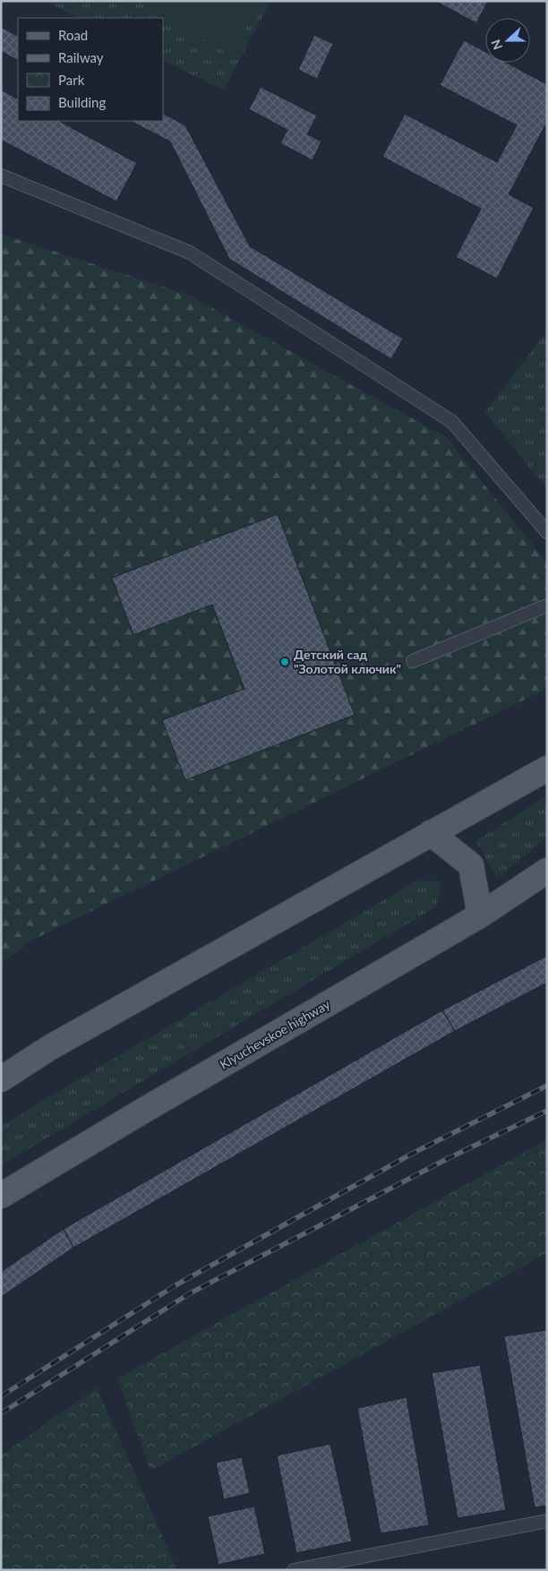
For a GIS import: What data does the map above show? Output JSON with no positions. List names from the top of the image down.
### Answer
{
  "streets": {
    "main road": ["Klyuchevskoe highway"]
  },
  "places": ["Детский сад \"Золотой ключик\""],
  "legend": [
    "Road",
    "Railway",
    "Park",
    "Building"
  ],
  "north": "left"
}
